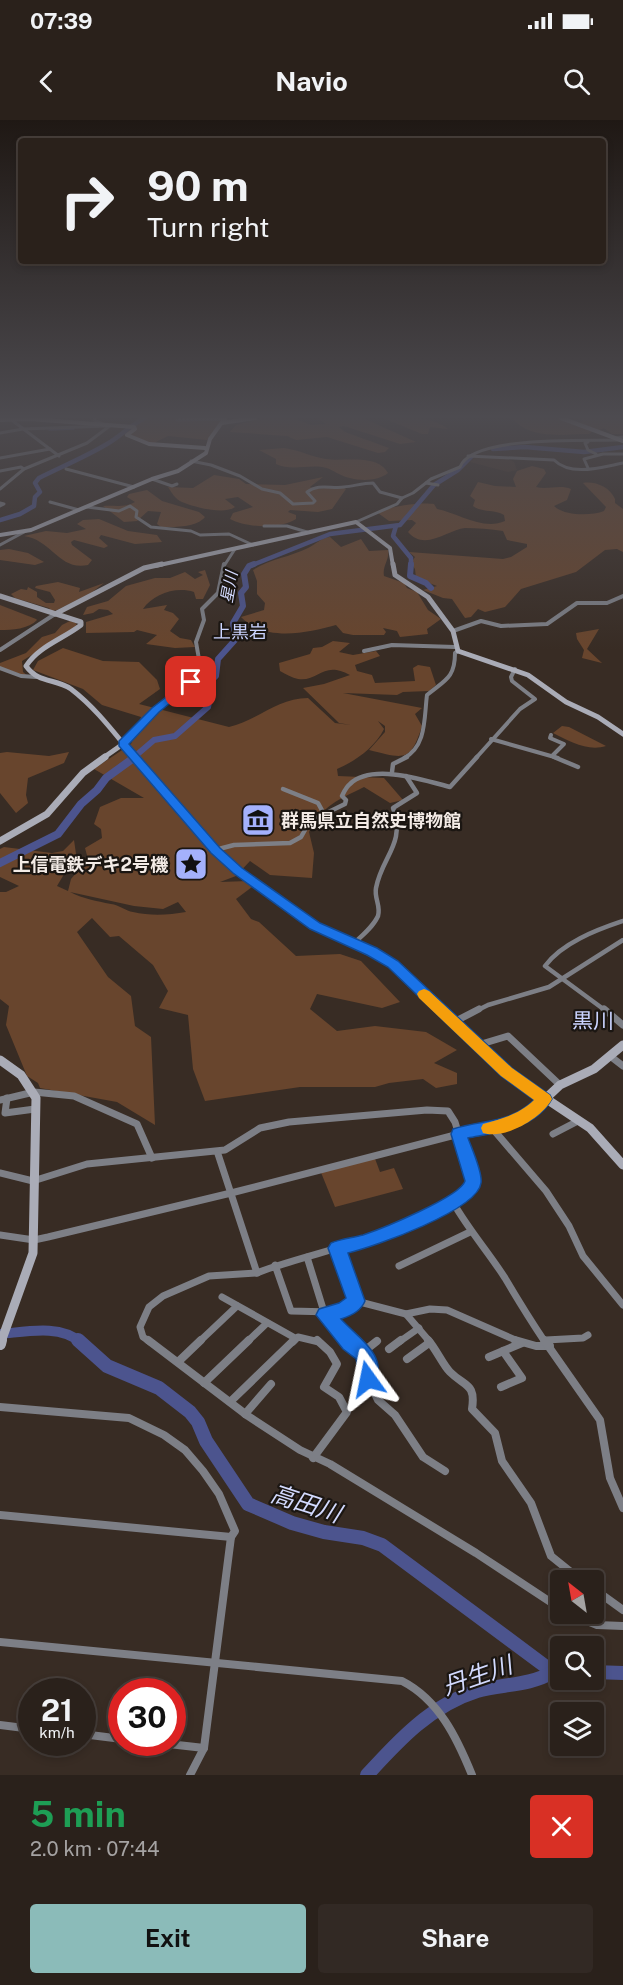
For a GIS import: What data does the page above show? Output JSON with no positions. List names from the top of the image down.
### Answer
{
  "districts": ["上黒岩", "黒川"],
  "water": ["星川", "高田川", "丹生川"],
  "places": {
    "museum": ["群馬県立自然史博物館"],
    "place": ["上信電鉄デキ2号機"]
  },
  "north": "top left",
  "page": {
    "status": "07:39",
    "header": "Navio",
    "turn": ["90 m", "Turn right"],
    "speed": "21 km/h",
    "limit": "30",
    "heading": ["5 min", "2.0 km · 07:44"],
    "buttons": ["Exit", "Share"]
  }
}
